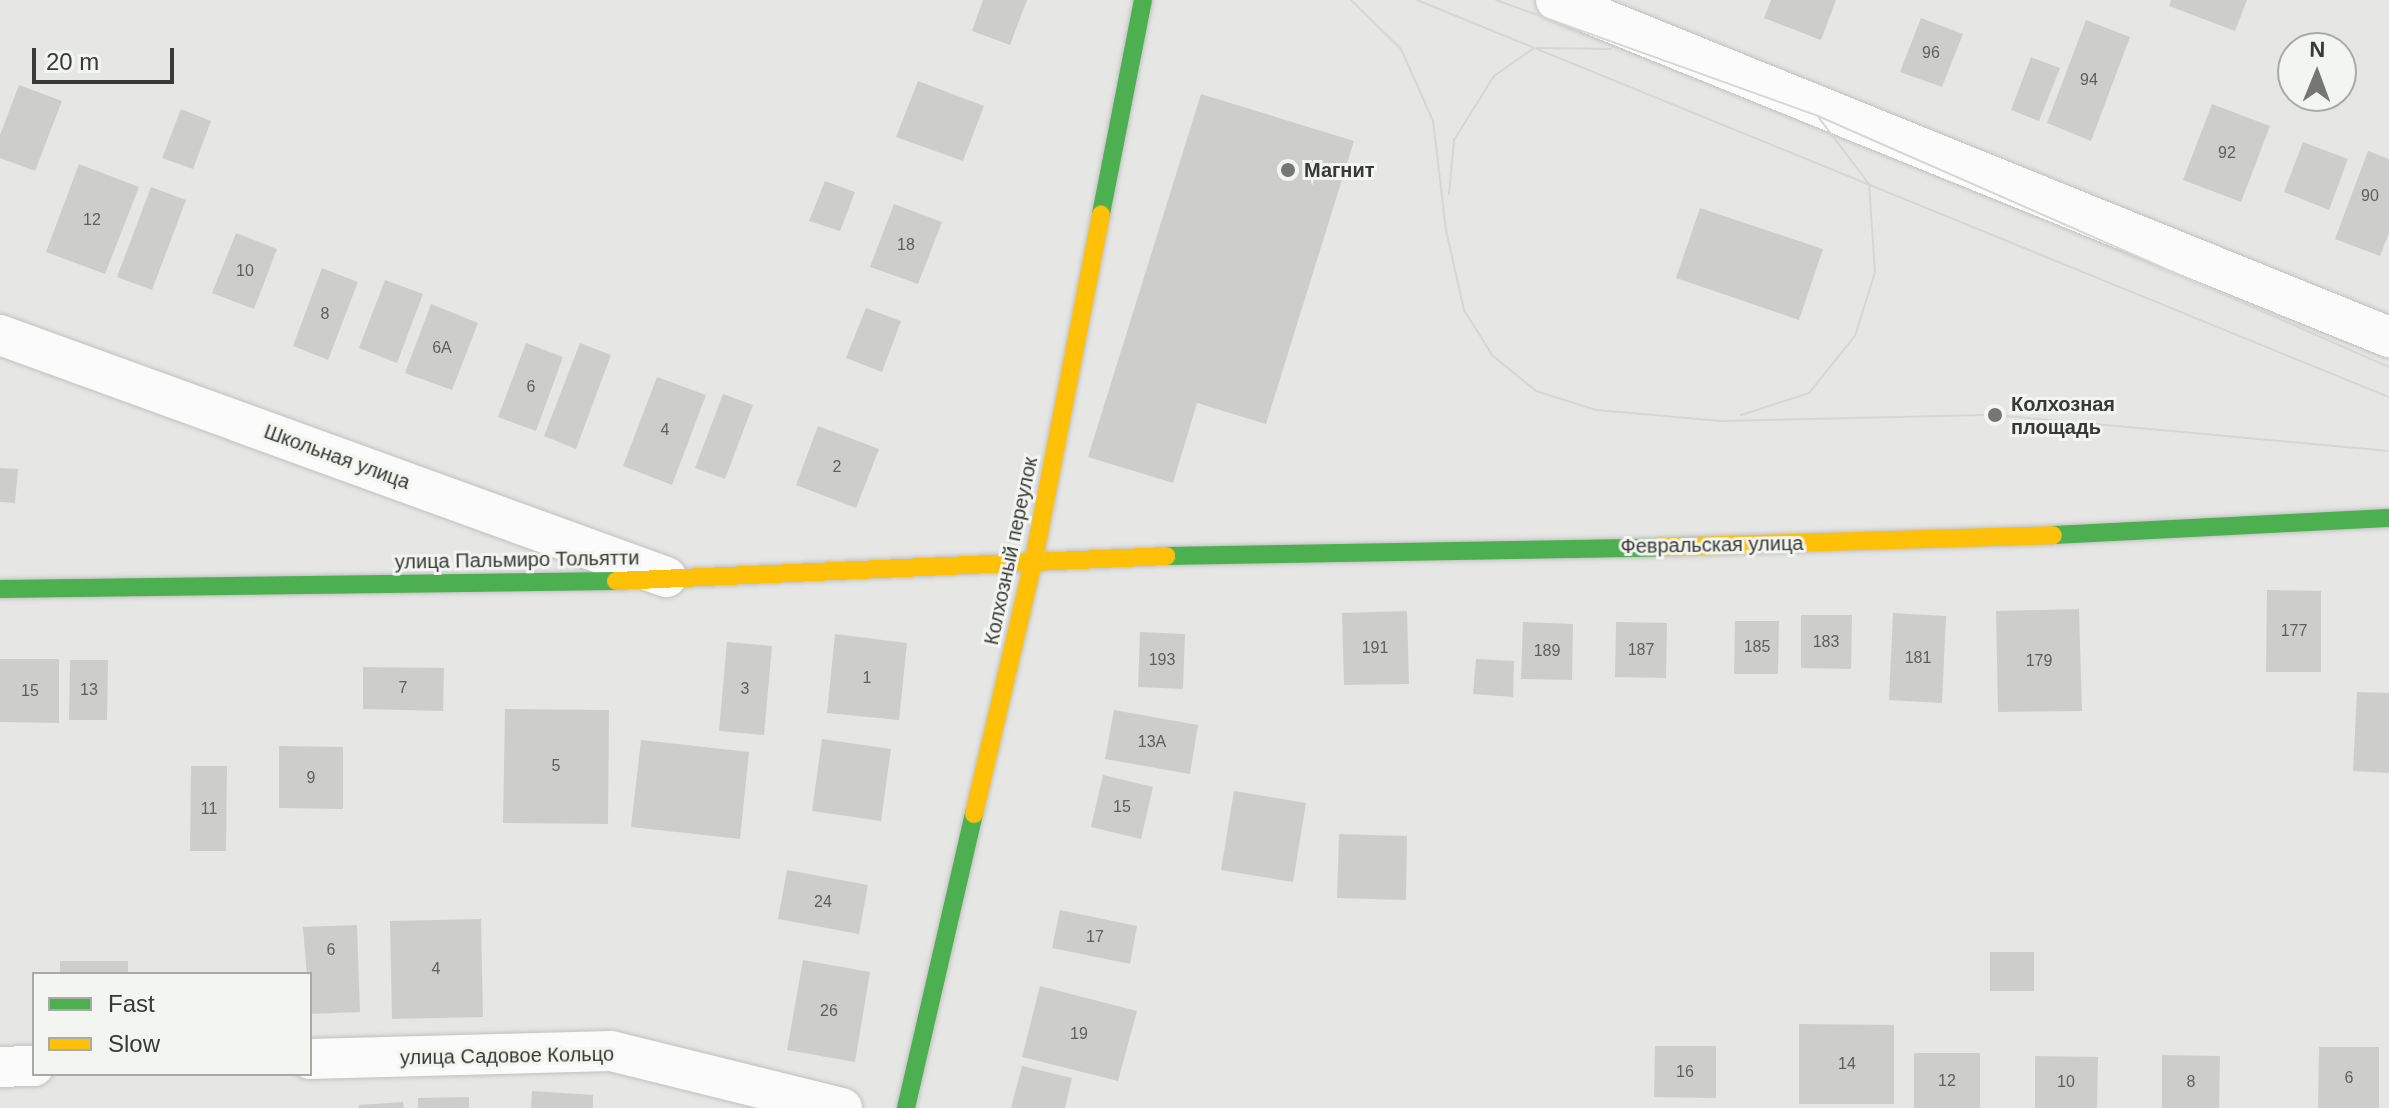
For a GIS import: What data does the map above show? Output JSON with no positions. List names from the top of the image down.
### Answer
{
  "streets": {
    "street": [
      "Школьная улица",
      "Февральская улица",
      "Колхозный переулок",
      "улица Пальмиро Тольятти",
      "улица Садовое Кольцо"
    ]
  },
  "crossings": [
    ["Школьная улица", "улица Пальмиро Тольятти"],
    ["Февральская улица", "Колхозный переулок"],
    ["Февральская улица", "улица Пальмиро Тольятти"],
    ["Колхозный переулок", "улица Пальмиро Тольятти"]
  ],
  "places": ["Магнит", "Колхозная площадь"],
  "house_numbers": [
    "96",
    "94",
    "92",
    "90",
    "12",
    "18",
    "10",
    "8",
    "6А",
    "6",
    "4",
    "2",
    "177",
    "183",
    "185",
    "191",
    "187",
    "189",
    "181",
    "193",
    "179",
    "1",
    "7",
    "3",
    "13",
    "15",
    "13А",
    "5",
    "9",
    "15",
    "11",
    "24",
    "17",
    "6",
    "4",
    "26",
    "19",
    "14",
    "16",
    "6",
    "12",
    "10",
    "8"
  ],
  "legend": ["Fast", "Slow"],
  "scale_bar": "20 m",
  "north": "top"
}
